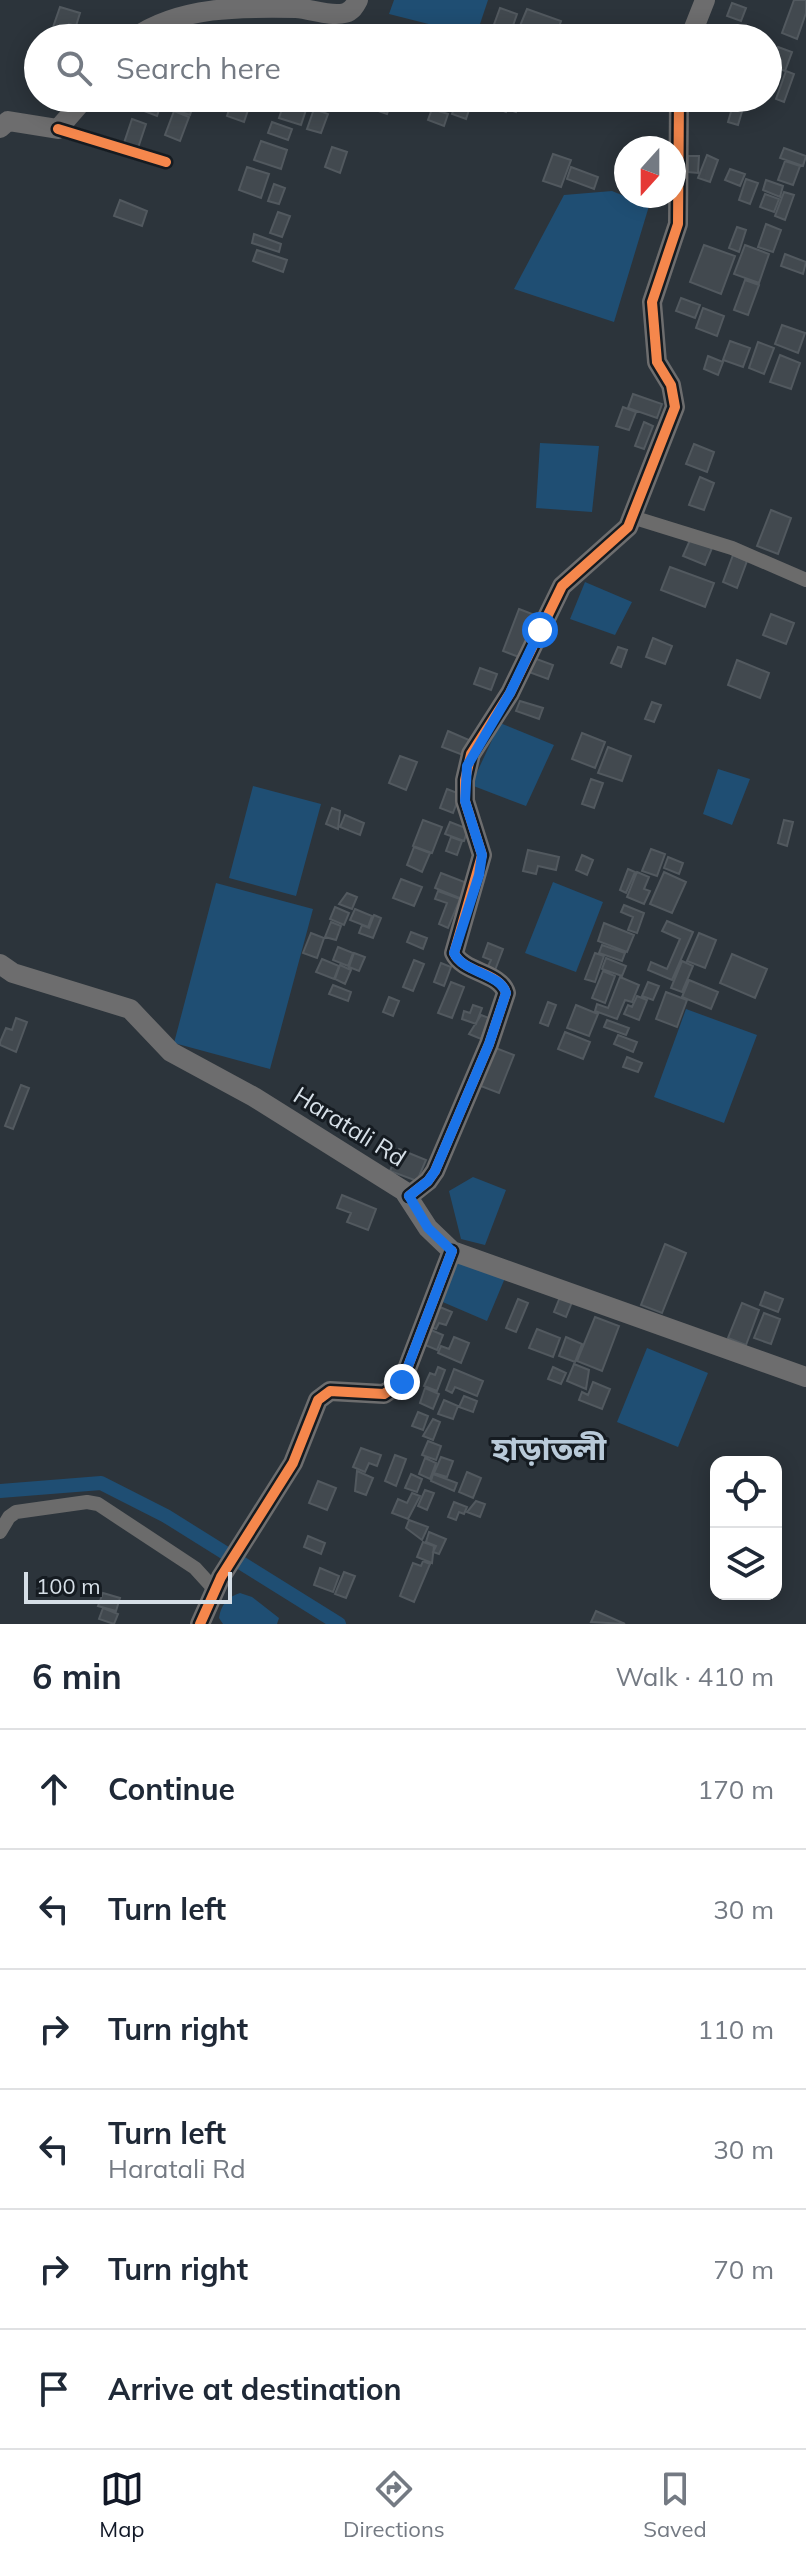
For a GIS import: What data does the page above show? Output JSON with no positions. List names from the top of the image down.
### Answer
{
  "streets": {
    "street": ["Haratali Rd"]
  },
  "districts": ["হাড়াতলী"],
  "scale_bar": "100 m",
  "north": "bottom",
  "page": {
    "search": "Search here",
    "scale": "100 m",
    "heading": ["6 min", "Walk · 410 m"],
    "list": [
      ["Continue", "170 m"],
      ["Turn left", "30 m"],
      ["Turn right", "110 m"],
      ["Turn left", "Haratali Rd", "30 m"],
      ["Turn right", "70 m"],
      "Arrive at destination"
    ],
    "nav": ["Map", "Directions", "Saved"]
  }
}
